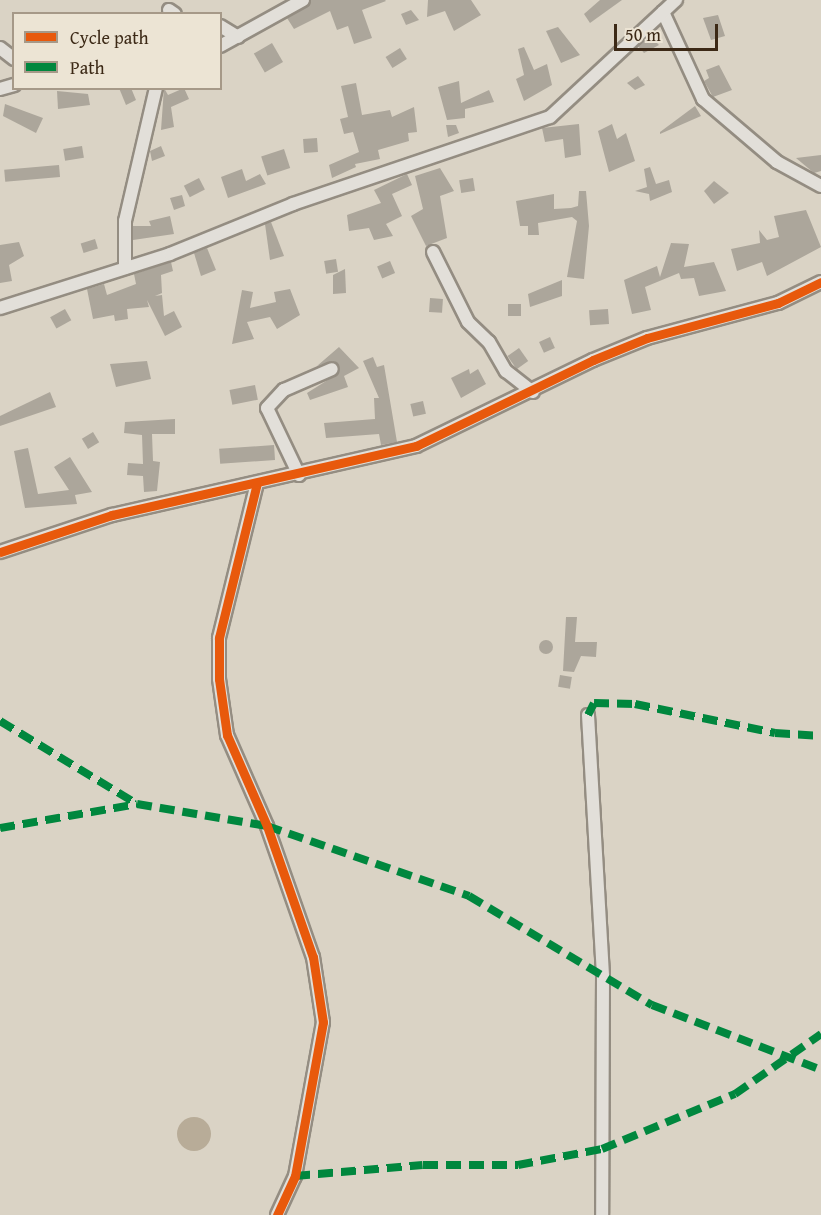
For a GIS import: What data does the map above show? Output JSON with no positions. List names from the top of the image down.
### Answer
{
  "legend": ["Cycle path", "Path"],
  "scale_bar": "50 m"
}
